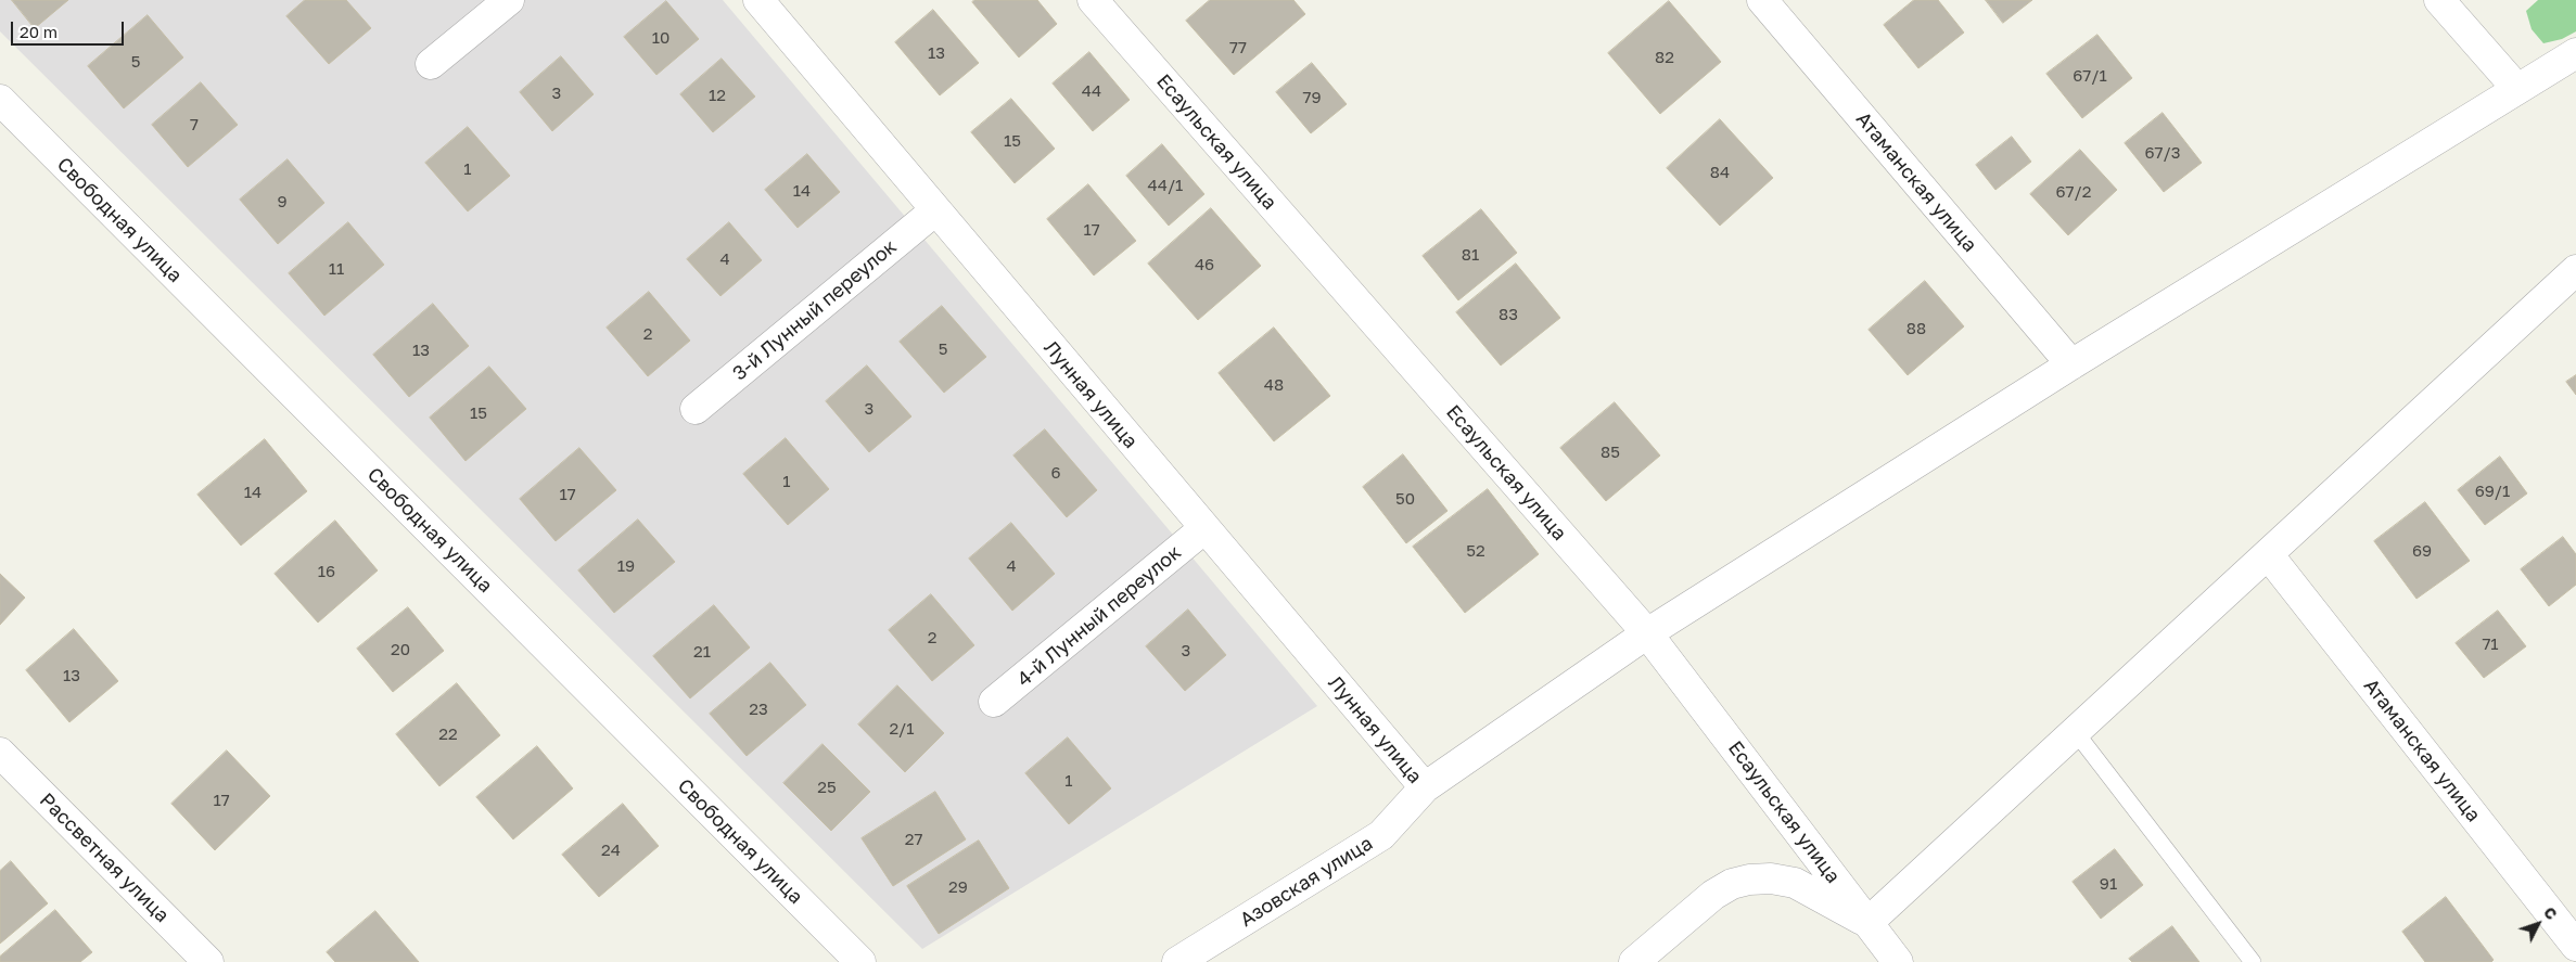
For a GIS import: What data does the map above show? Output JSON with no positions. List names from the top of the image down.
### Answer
{
  "streets": {
    "street": [
      "Есаульская улица",
      "Атаманская улица",
      "Свободная улица",
      "3-й Лунный переулок",
      "Лунная улица",
      "4-й Лунный переулок",
      "Рассветная улица",
      "Азовская улица"
    ]
  },
  "crossings": [
    ["Есаульская улица", "Азовская улица"],
    ["Атаманская улица", "Азовская улица"],
    ["3-й Лунный переулок", "Лунная улица"],
    ["Лунная улица", "4-й Лунный переулок"],
    ["Лунная улица", "Азовская улица"]
  ],
  "house_numbers": [
    "10",
    "77",
    "13",
    "82",
    "5",
    "67/1",
    "44",
    "3",
    "12",
    "79",
    "7",
    "15",
    "67/3",
    "1",
    "84",
    "44/1",
    "14",
    "67/2",
    "9",
    "17",
    "81",
    "4",
    "46",
    "11",
    "83",
    "88",
    "2",
    "5",
    "13",
    "48",
    "3",
    "15",
    "85",
    "6",
    "1",
    "69/1",
    "14",
    "17",
    "50",
    "52",
    "69",
    "19",
    "4",
    "16",
    "2",
    "71",
    "20",
    "3",
    "21",
    "13",
    "23",
    "2/1",
    "22",
    "1",
    "25",
    "17",
    "27",
    "24",
    "91",
    "29"
  ],
  "scale_bar": "20 m",
  "north": "top right"
}
